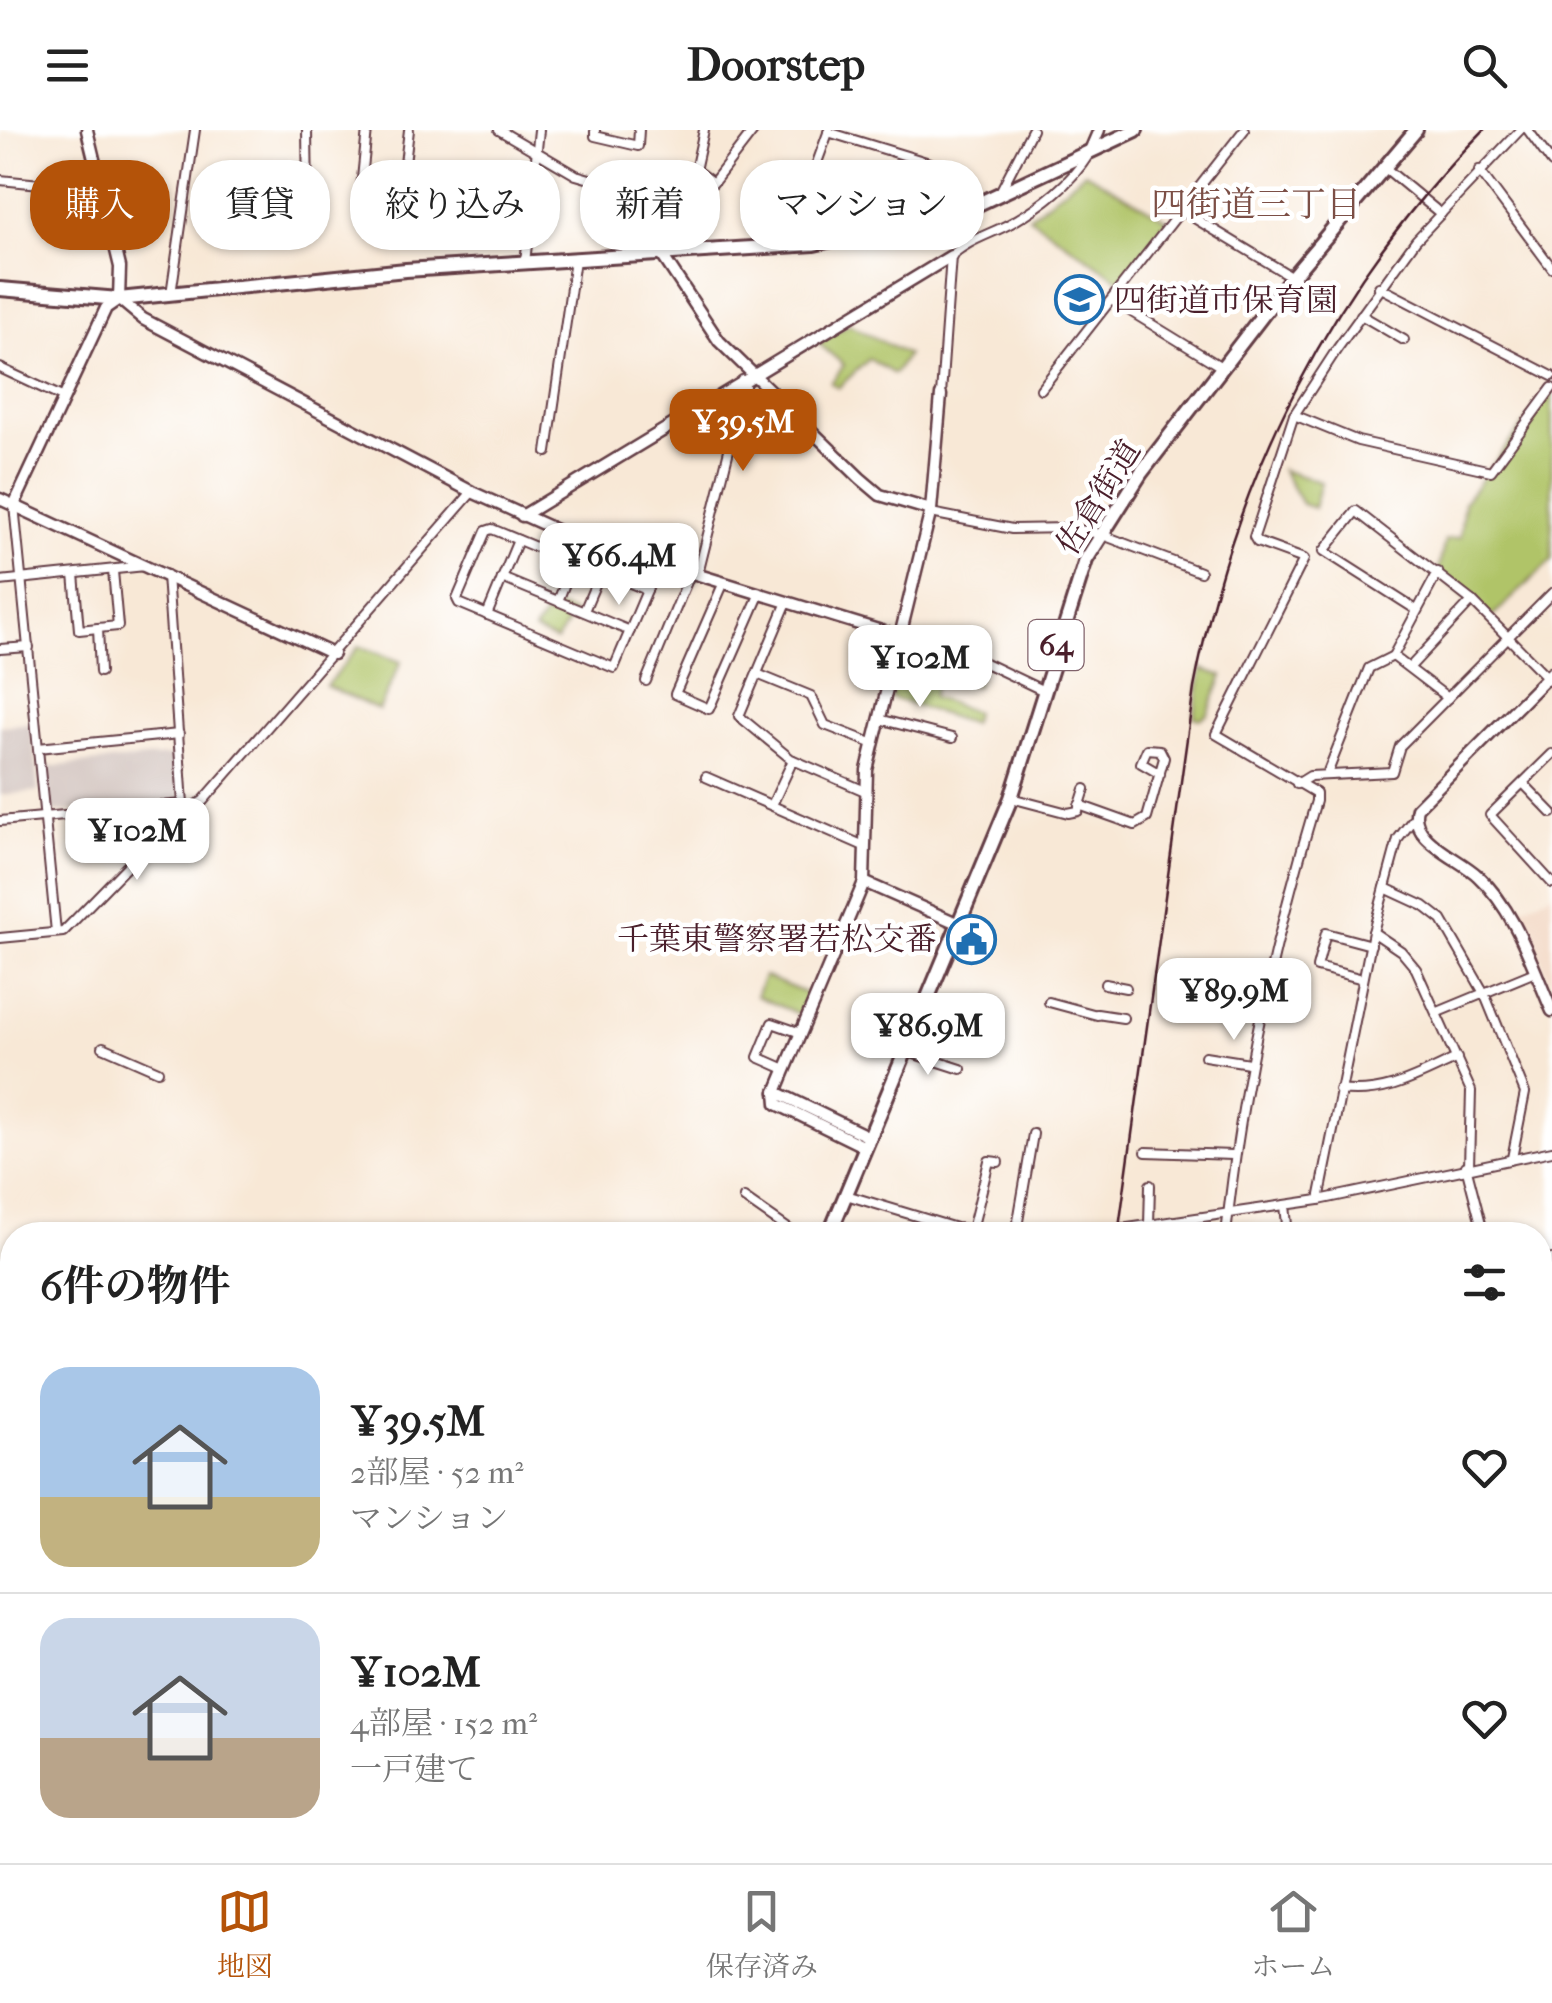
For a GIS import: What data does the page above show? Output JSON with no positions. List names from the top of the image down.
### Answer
{
  "streets": {
    "main road": ["佐倉街道", "64"]
  },
  "districts": ["四街道三丁目"],
  "places": {
    "school or university": ["四街道市保育園"],
    "public building": ["千葉東警察署若松交番"]
  },
  "page": {
    "header": "Doorstep",
    "chip": [
      "購入",
      "賃貸",
      "絞り込み",
      "新着",
      "マンション"
    ],
    "price": [
      "¥39.5M",
      "¥66.4M",
      "¥102M",
      "¥102M",
      "¥89.9M",
      "¥86.9M"
    ],
    "heading": "6件の物件",
    "list": [
      {
        "name": "¥39.5M",
        "note": "2部屋 · 52 m² · マンション"
      },
      {
        "name": "¥102M",
        "note": "4部屋 · 152 m² · 一戸建て"
      }
    ],
    "tabs": ["地図", "保存済み", "ホーム"]
  }
}
